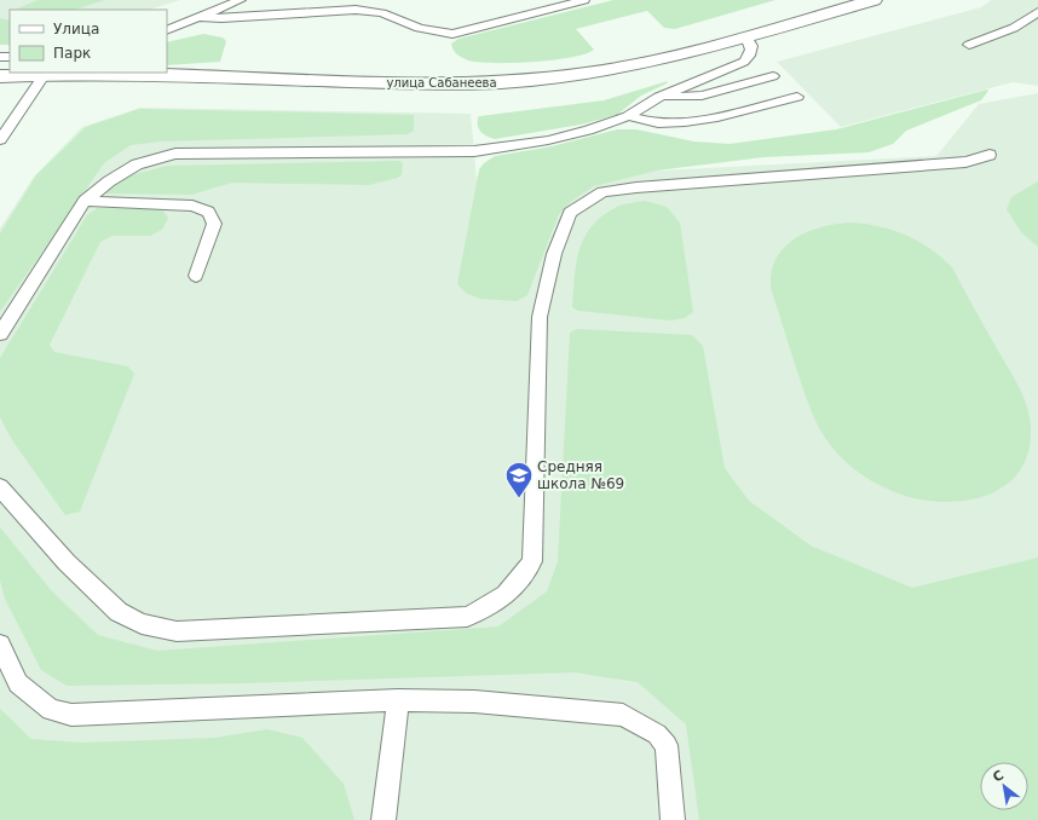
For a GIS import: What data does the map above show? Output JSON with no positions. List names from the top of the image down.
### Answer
{
  "streets": {
    "street": ["улица Сабанеева"]
  },
  "places": {
    "school or university": ["Средняя школа №69"]
  },
  "legend": ["Улица", "Парк"],
  "north": "top left"
}
